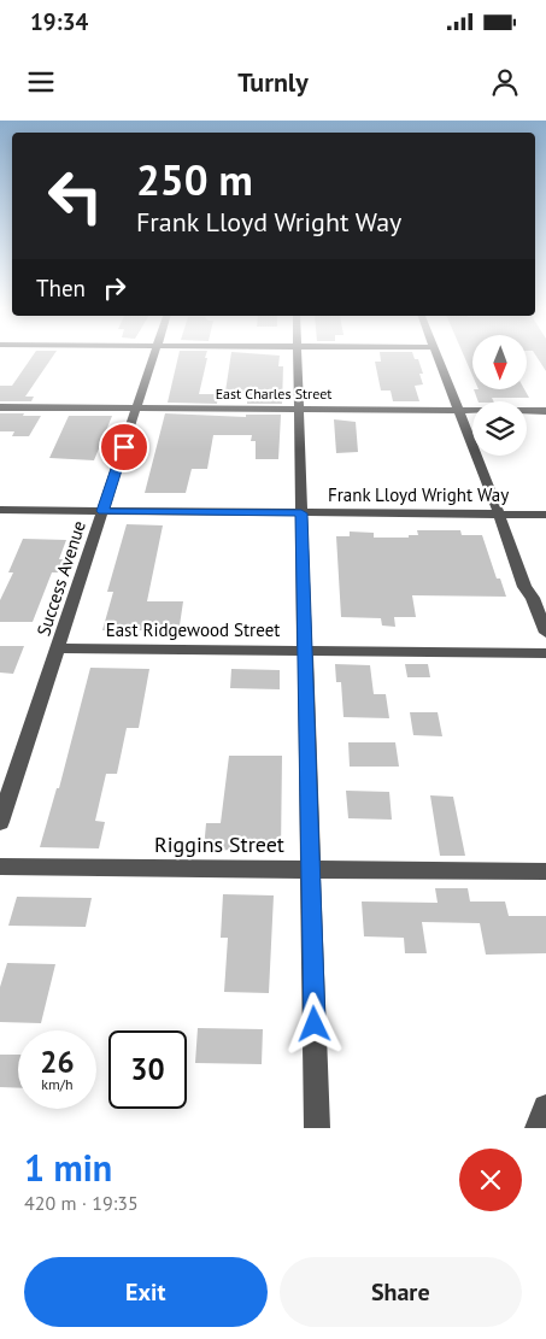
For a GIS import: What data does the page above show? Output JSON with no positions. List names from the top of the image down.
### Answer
{
  "streets": {
    "street": [
      "East Charles Street",
      "Frank Lloyd Wright Way",
      "Success Avenue",
      "East Ridgewood Street",
      "Riggins Street"
    ]
  },
  "crossings": [
    ["East Charles Street", "Success Avenue"],
    ["Frank Lloyd Wright Way", "Success Avenue"],
    ["Success Avenue", "East Ridgewood Street"]
  ],
  "north": "bottom",
  "page": {
    "status": "19:34",
    "header": "Turnly",
    "turn": ["250 m", "Frank Lloyd Wright Way"],
    "then": "Then",
    "speed": "26 km/h",
    "limit": "30",
    "heading": ["1 min", "420 m · 19:35"],
    "buttons": ["Exit", "Share"]
  }
}
